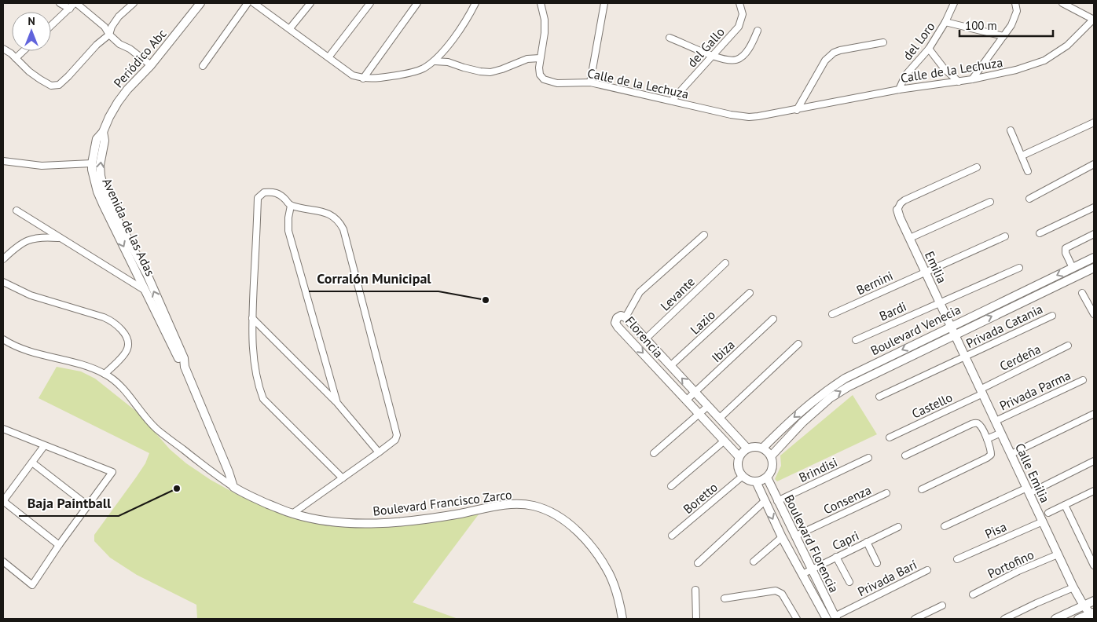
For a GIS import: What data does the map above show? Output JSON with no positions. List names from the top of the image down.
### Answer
{
  "streets": {
    "street": [
      "del Loro",
      "del Gallo",
      "Periódico Abc",
      "Calle de la Lechuza",
      "Avenida de las Adas",
      "Emilia",
      "Bernini",
      "Levante",
      "Bardi",
      "Lazio",
      "Privada Catania",
      "Boulevard Venecia",
      "Florencia",
      "Ibiza",
      "Cerdeña",
      "Privada Parma",
      "Castello",
      "Brindisi",
      "Calle Emilia",
      "Boretto",
      "Consenza",
      "Boulevard Francisco Zarco",
      "Pisa",
      "Capri",
      "Boulevard Florencia",
      "Portofino",
      "Privada Barí"
    ]
  },
  "crossings": [
    ["del Loro", "Calle de la Lechuza"],
    ["del Gallo", "Calle de la Lechuza"],
    ["Periódico Abc", "Avenida de las Adas"],
    ["Avenida de las Adas", "Boulevard Francisco Zarco"],
    ["Emilia", "Bernini"],
    ["Emilia", "Bardi"],
    ["Emilia", "Boulevard Venecia"],
    ["Emilia", "Calle Emilia"],
    ["Levante", "Florencia"],
    ["Lazio", "Florencia"],
    ["Privada Catania", "Calle Emilia"],
    ["Boulevard Venecia", "Florencia"],
    ["Boulevard Venecia", "Calle Emilia"],
    ["Boulevard Venecia", "Boretto"],
    ["Boulevard Venecia", "Boulevard Florencia"],
    ["Florencia", "Ibiza"],
    ["Florencia", "Boretto"],
    ["Florencia", "Boulevard Florencia"],
    ["Cerdeña", "Castello"],
    ["Cerdeña", "Calle Emilia"],
    ["Privada Parma", "Calle Emilia"],
    ["Castello", "Calle Emilia"],
    ["Brindisi", "Boulevard Florencia"],
    ["Calle Emilia", "Pisa"],
    ["Calle Emilia", "Portofino"],
    ["Boretto", "Boulevard Florencia"],
    ["Consenza", "Boulevard Florencia"],
    ["Capri", "Boulevard Florencia"],
    ["Boulevard Florencia", "Privada Barí"]
  ],
  "places": ["Corralón Municipal", "Baja Paintball"],
  "scale_bar": "100 m",
  "north": "top"
}
